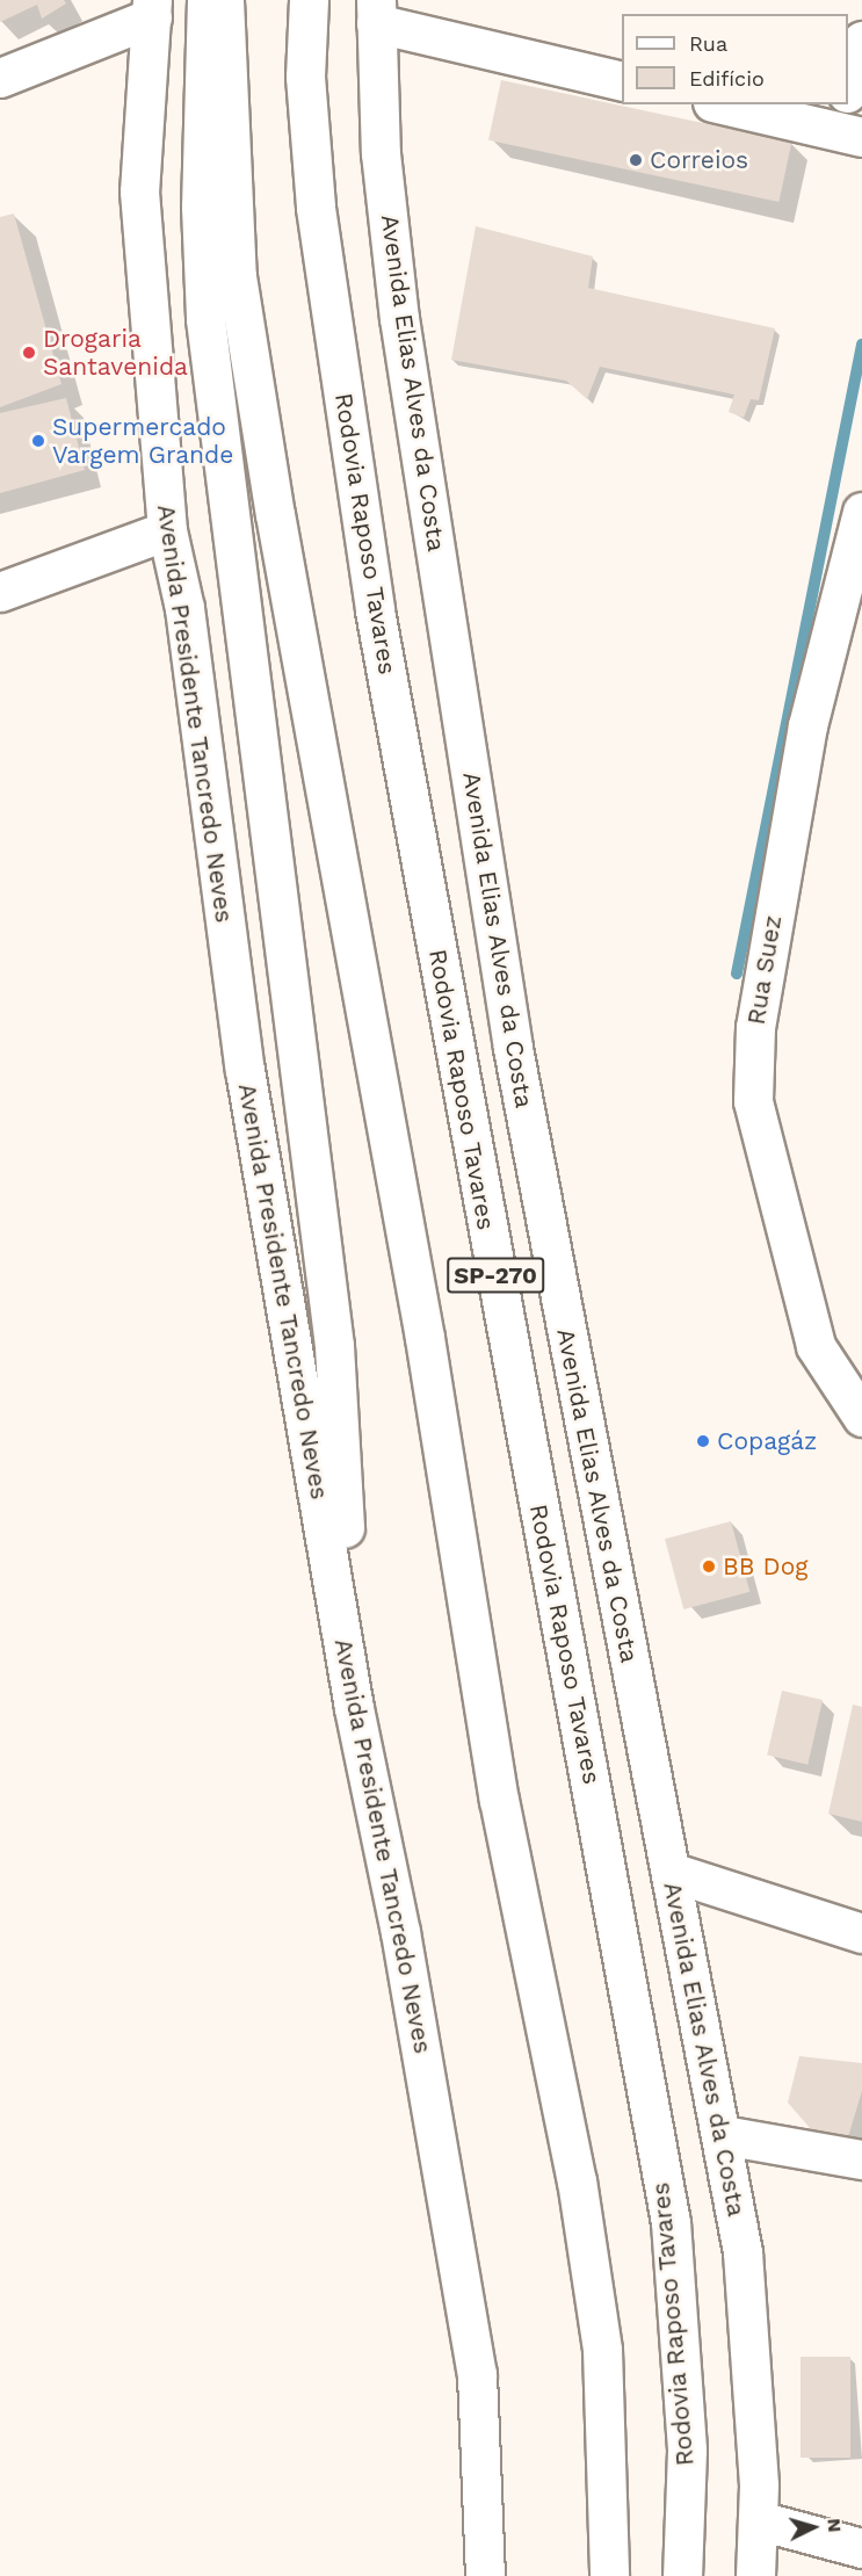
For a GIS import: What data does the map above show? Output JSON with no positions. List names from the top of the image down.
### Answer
{
  "streets": {
    "main road": [
      "Avenida Elias Alves da Costa",
      "Rodovia Raposo Tavares",
      "Avenida Presidente Tancredo Neves",
      "Rua Suez",
      "SP-270"
    ]
  },
  "places": [
    "Correios",
    "Drogaria Santavenida",
    "Supermercado Vargem Grande",
    "Copagáz",
    "BB Dog"
  ],
  "legend": ["Rua", "Edifício"],
  "north": "right"
}
